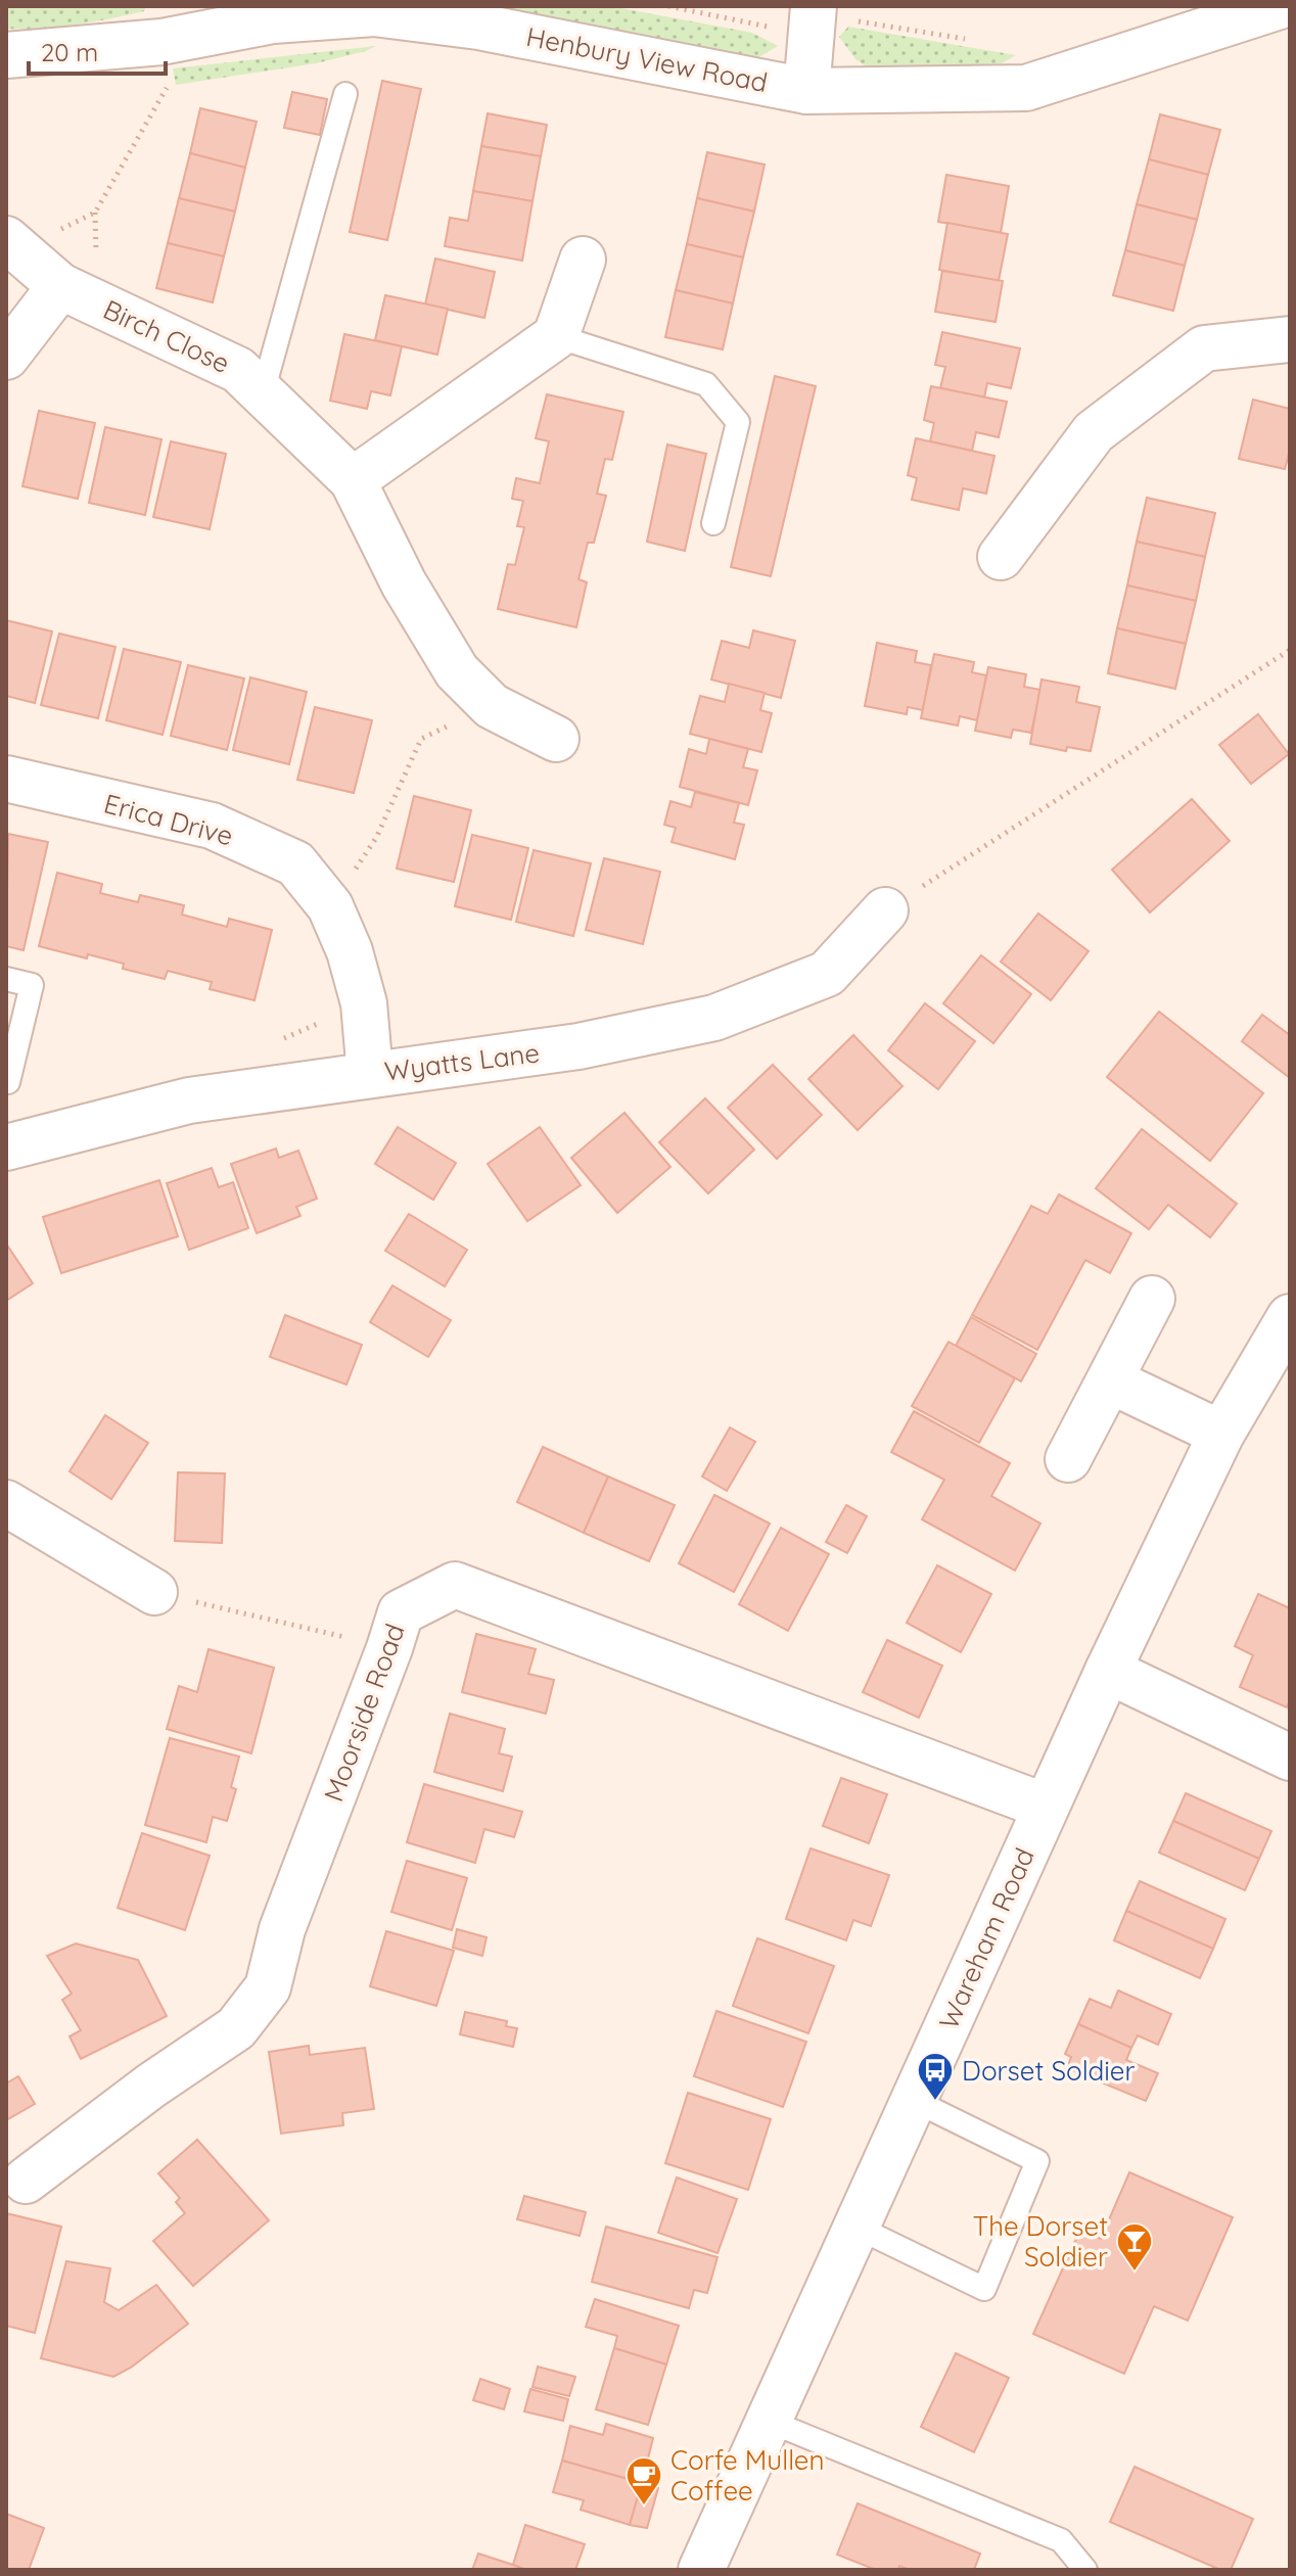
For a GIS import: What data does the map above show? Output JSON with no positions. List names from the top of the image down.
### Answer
{
  "streets": {
    "street": [
      "Henbury View Road",
      "Birch Close",
      "Erica Drive",
      "Wyatts Lane",
      "Moorside Road",
      "Wareham Road"
    ]
  },
  "crossings": [
    ["Erica Drive", "Wyatts Lane"],
    ["Moorside Road", "Wareham Road"]
  ],
  "places": {
    "bus stop": ["Dorset Soldier"],
    "bar": ["The Dorset Soldier"],
    "cafe": ["Corfe Mullen Coffee"]
  },
  "scale_bar": "20 m"
}
